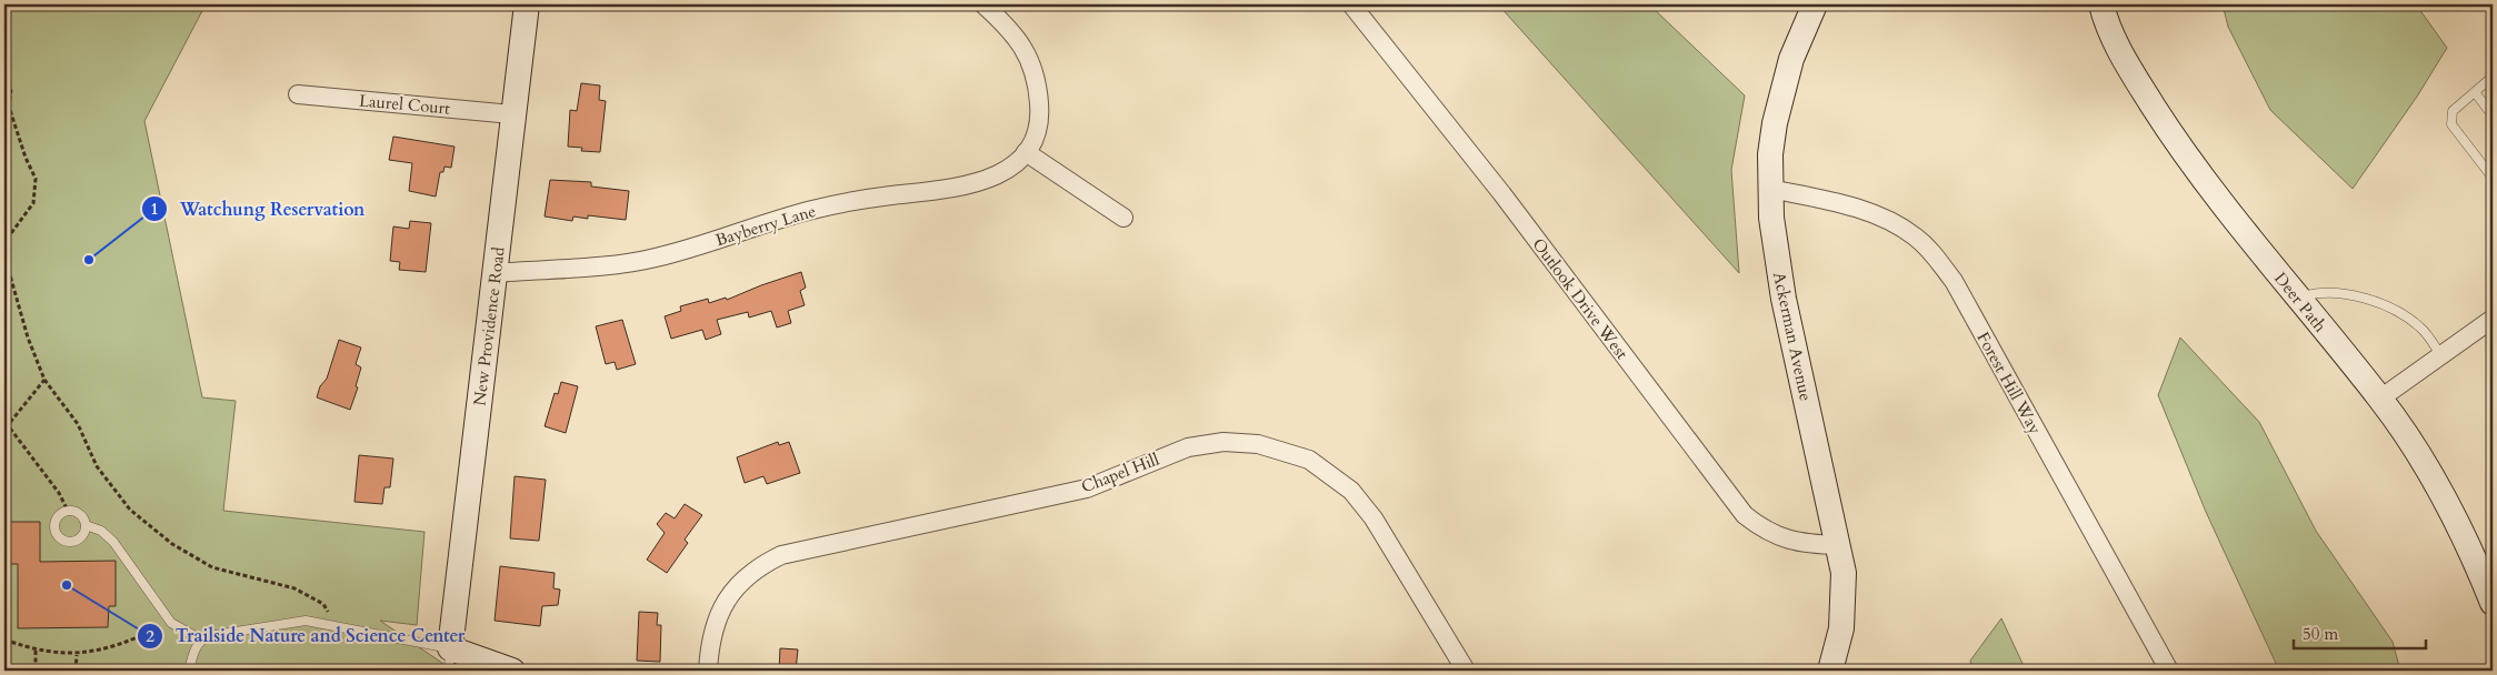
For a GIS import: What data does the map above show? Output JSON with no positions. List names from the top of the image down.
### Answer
{
  "streets": {
    "street": [
      "Laurel Court",
      "Bayberry Lane",
      "Outlook Drive West",
      "Deer Path",
      "New Providence Road",
      "Ackerman Avenue",
      "Forest Hill Way",
      "Chapel Hill"
    ]
  },
  "crossings": [
    ["Laurel Court", "New Providence Road"],
    ["Bayberry Lane", "New Providence Road"],
    ["Outlook Drive West", "Ackerman Avenue"],
    ["Ackerman Avenue", "Forest Hill Way"]
  ],
  "places": ["Watchung Reservation", "Trailside Nature and Science Center"],
  "scale_bar": "50 m"
}
